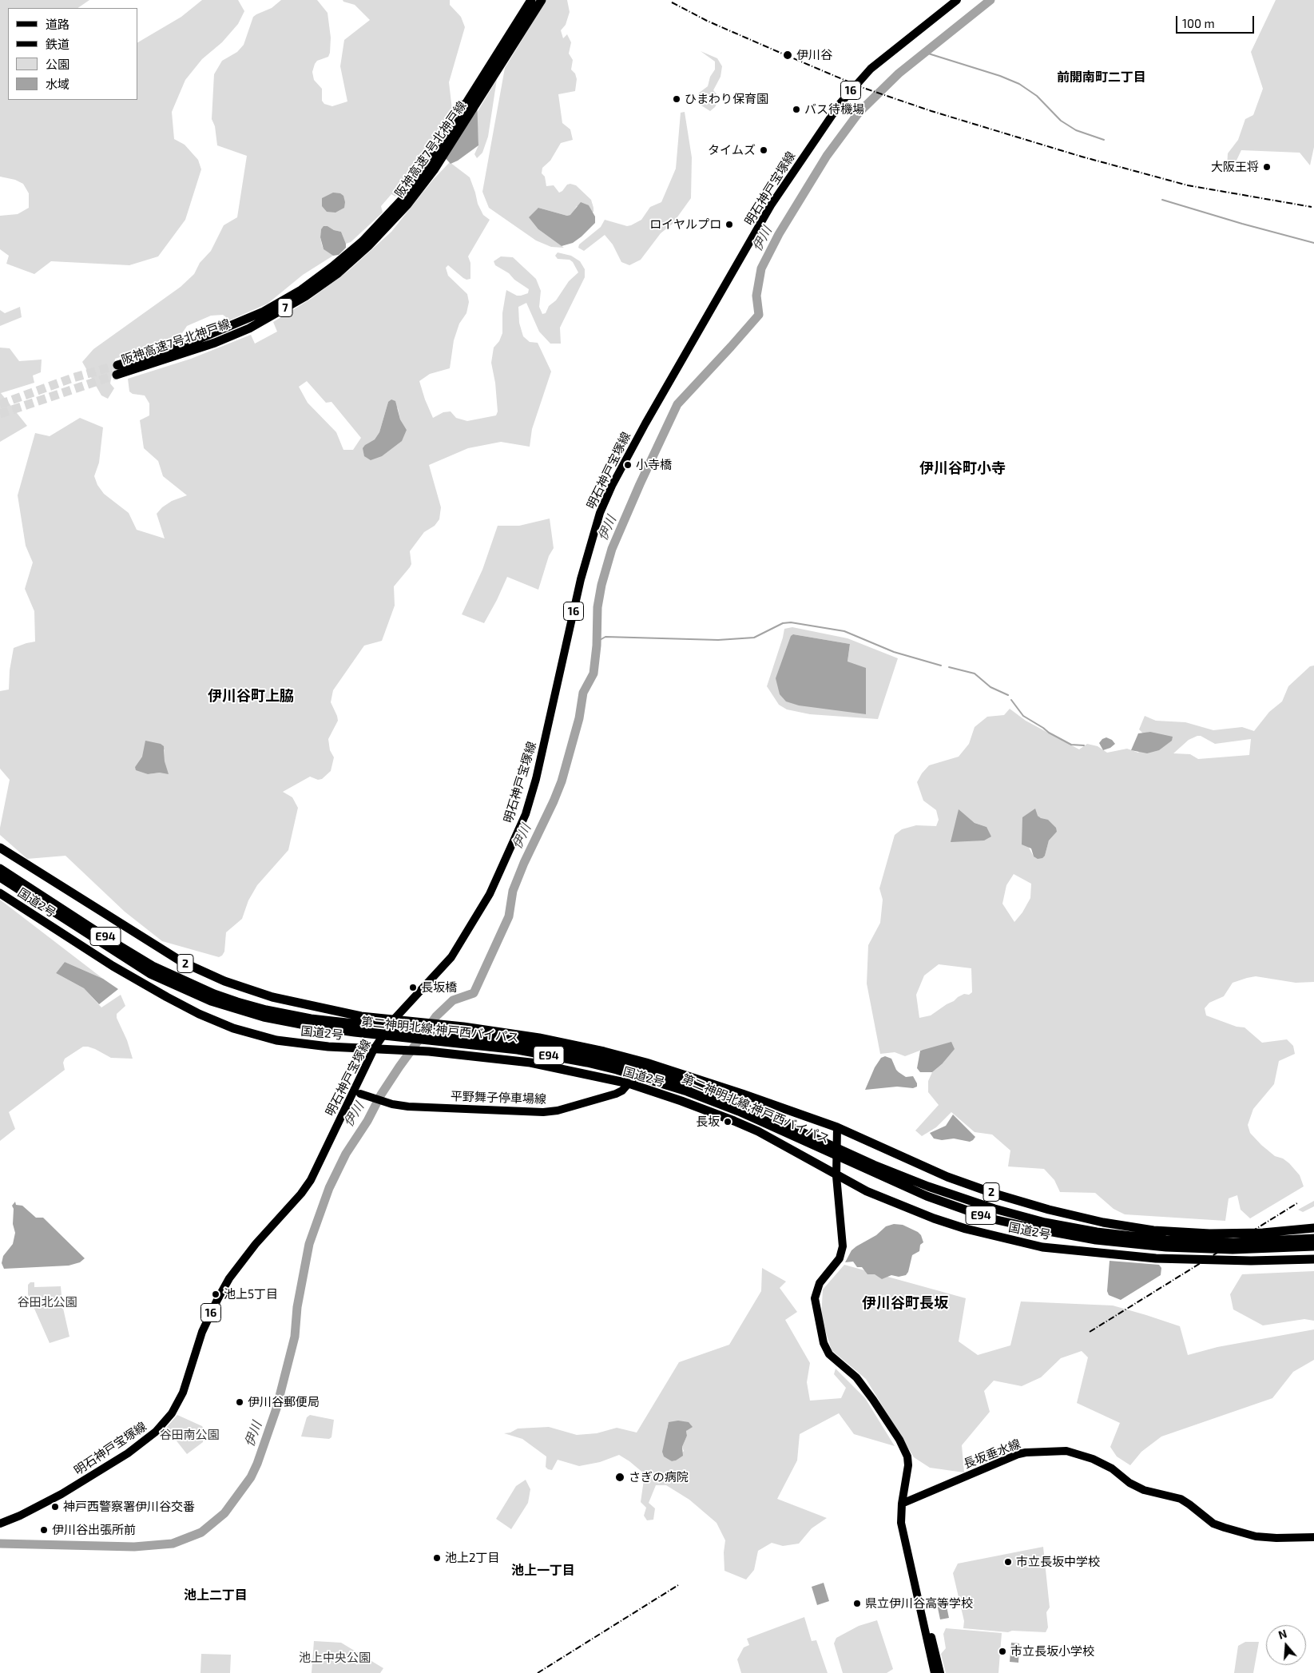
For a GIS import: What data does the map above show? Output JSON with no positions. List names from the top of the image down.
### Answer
{
  "streets": {
    "highway": [
      "阪神高速7号北神戸線",
      "7",
      "国道2号",
      "E94",
      "2",
      "第二神明北線;神戸西バイパス"
    ],
    "main road": [
      "16",
      "明石神戸宝塚線",
      "平野舞子停車場線",
      "長坂垂水線"
    ]
  },
  "crossings": [
    ["明石神戸宝塚線", "国道2号"],
    ["国道2号", "平野舞子停車場線"]
  ],
  "districts": [
    "前開南町二丁目",
    "伊川谷町小寺",
    "伊川谷町上脇",
    "伊川谷町長坂",
    "池上一丁目",
    "池上二丁目"
  ],
  "water": ["伊川"],
  "parks": ["谷田北公園", "谷田南公園", "池上中央公園"],
  "places": [
    "伊川谷",
    "ひまわり保育園",
    "バス待機場",
    "タイムズ",
    "大阪王将",
    "ロイヤルプロ",
    "小寺橋",
    "長坂橋",
    "長坂",
    "池上5丁目",
    "伊川谷郵便局",
    "さぎの病院",
    "神戸西警察署伊川谷交番",
    "伊川谷出張所前",
    "池上2丁目",
    "市立長坂中学校",
    "県立伊川谷高等学校",
    "市立長坂小学校"
  ],
  "legend": [
    "道路",
    "鉄道",
    "公園",
    "水域"
  ],
  "scale_bar": "100 m",
  "north": "top"
}
